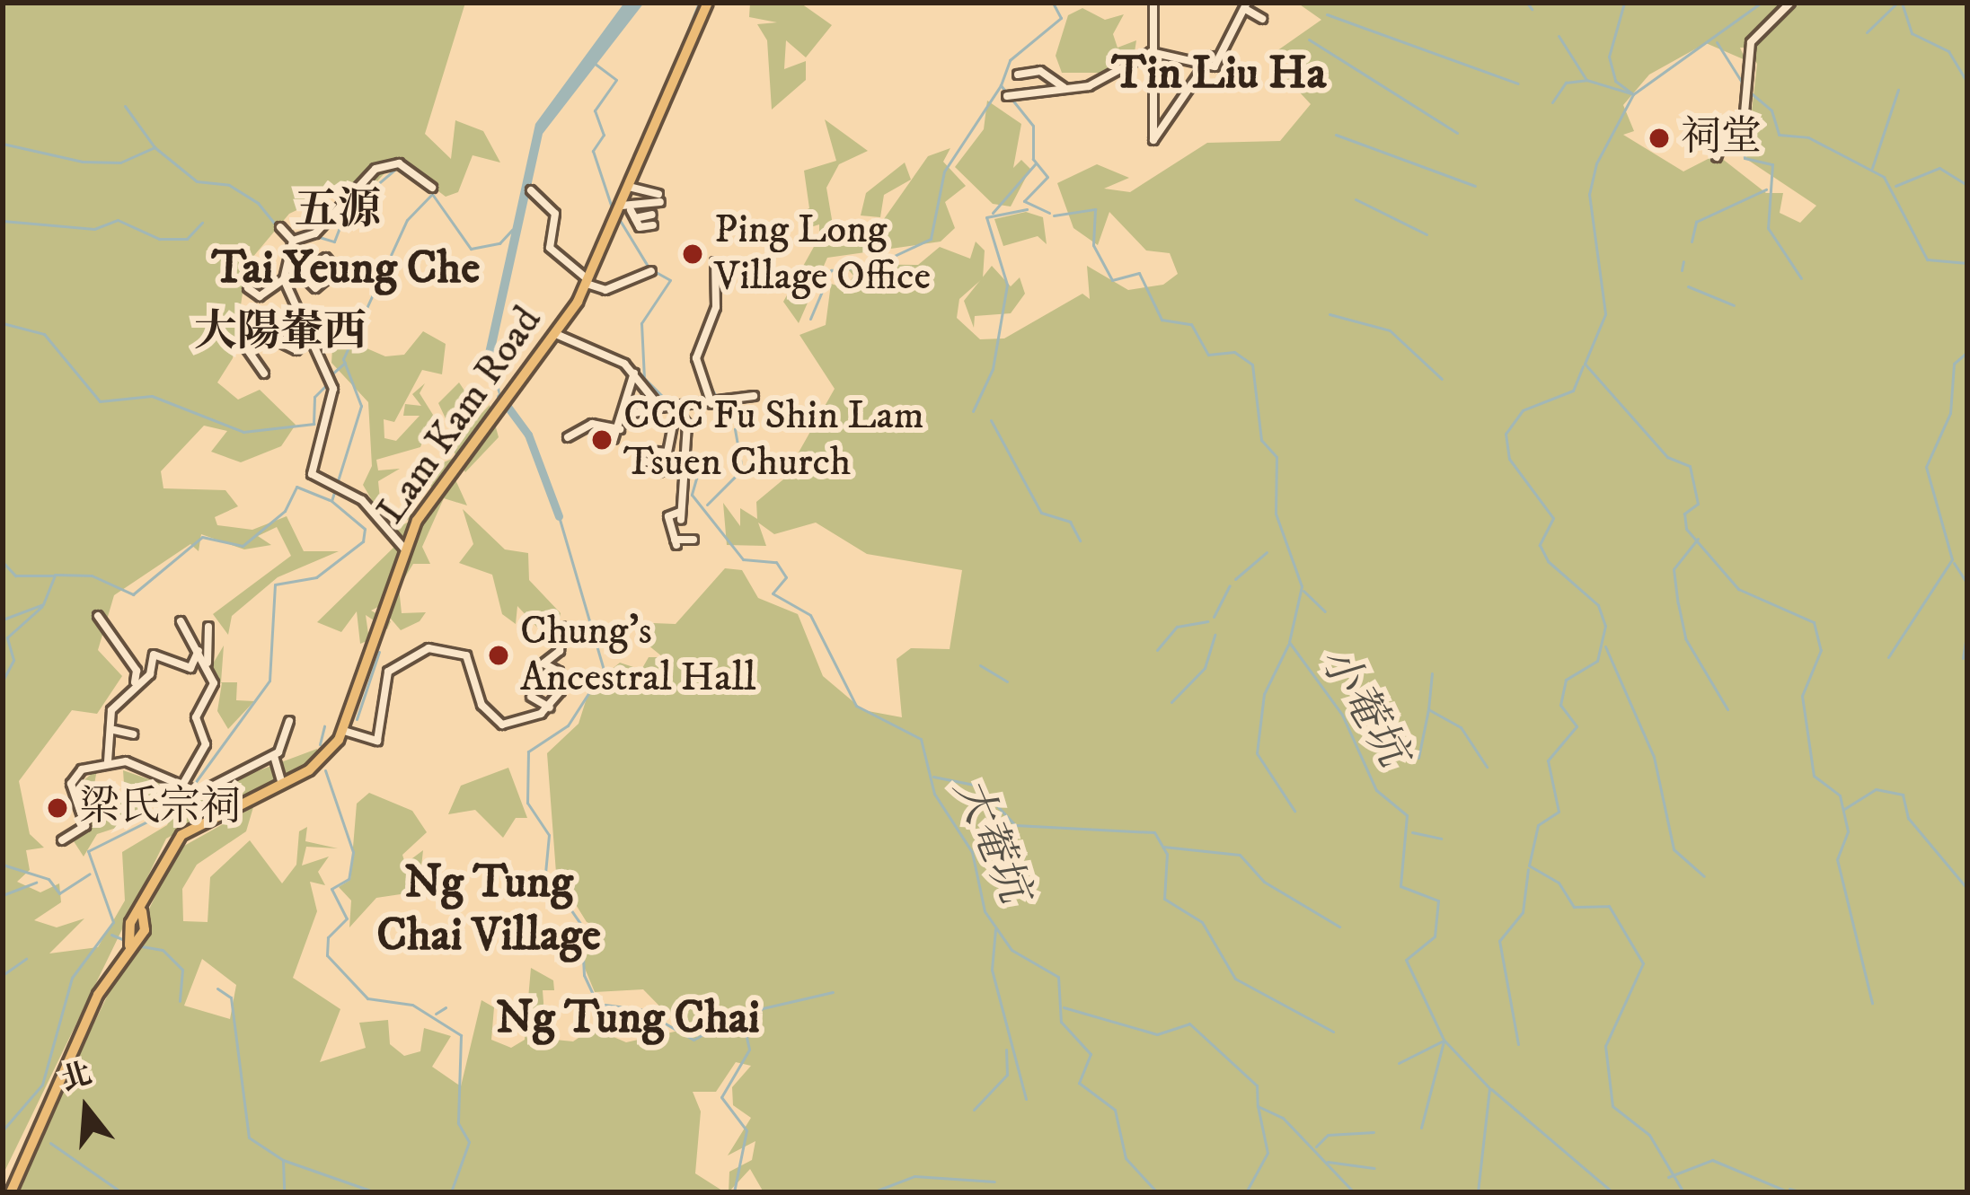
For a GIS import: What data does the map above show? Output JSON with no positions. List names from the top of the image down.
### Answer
{
  "streets": {
    "main road": ["Lam Kam Road"]
  },
  "districts": [
    "Tin Liu Ha",
    "五源",
    "Tai Yeung Che",
    "大陽輋西",
    "Ng Tung Chai Village",
    "Ng Tung Chai"
  ],
  "water": ["小菴坑", "大菴坑"],
  "places": [
    "祠堂",
    "Ping Long Village Office",
    "CCC Fu Shin Lam Tsuen Church",
    "Chung's Ancestral Hall",
    "梁氏宗祠"
  ],
  "north": "top"
}
